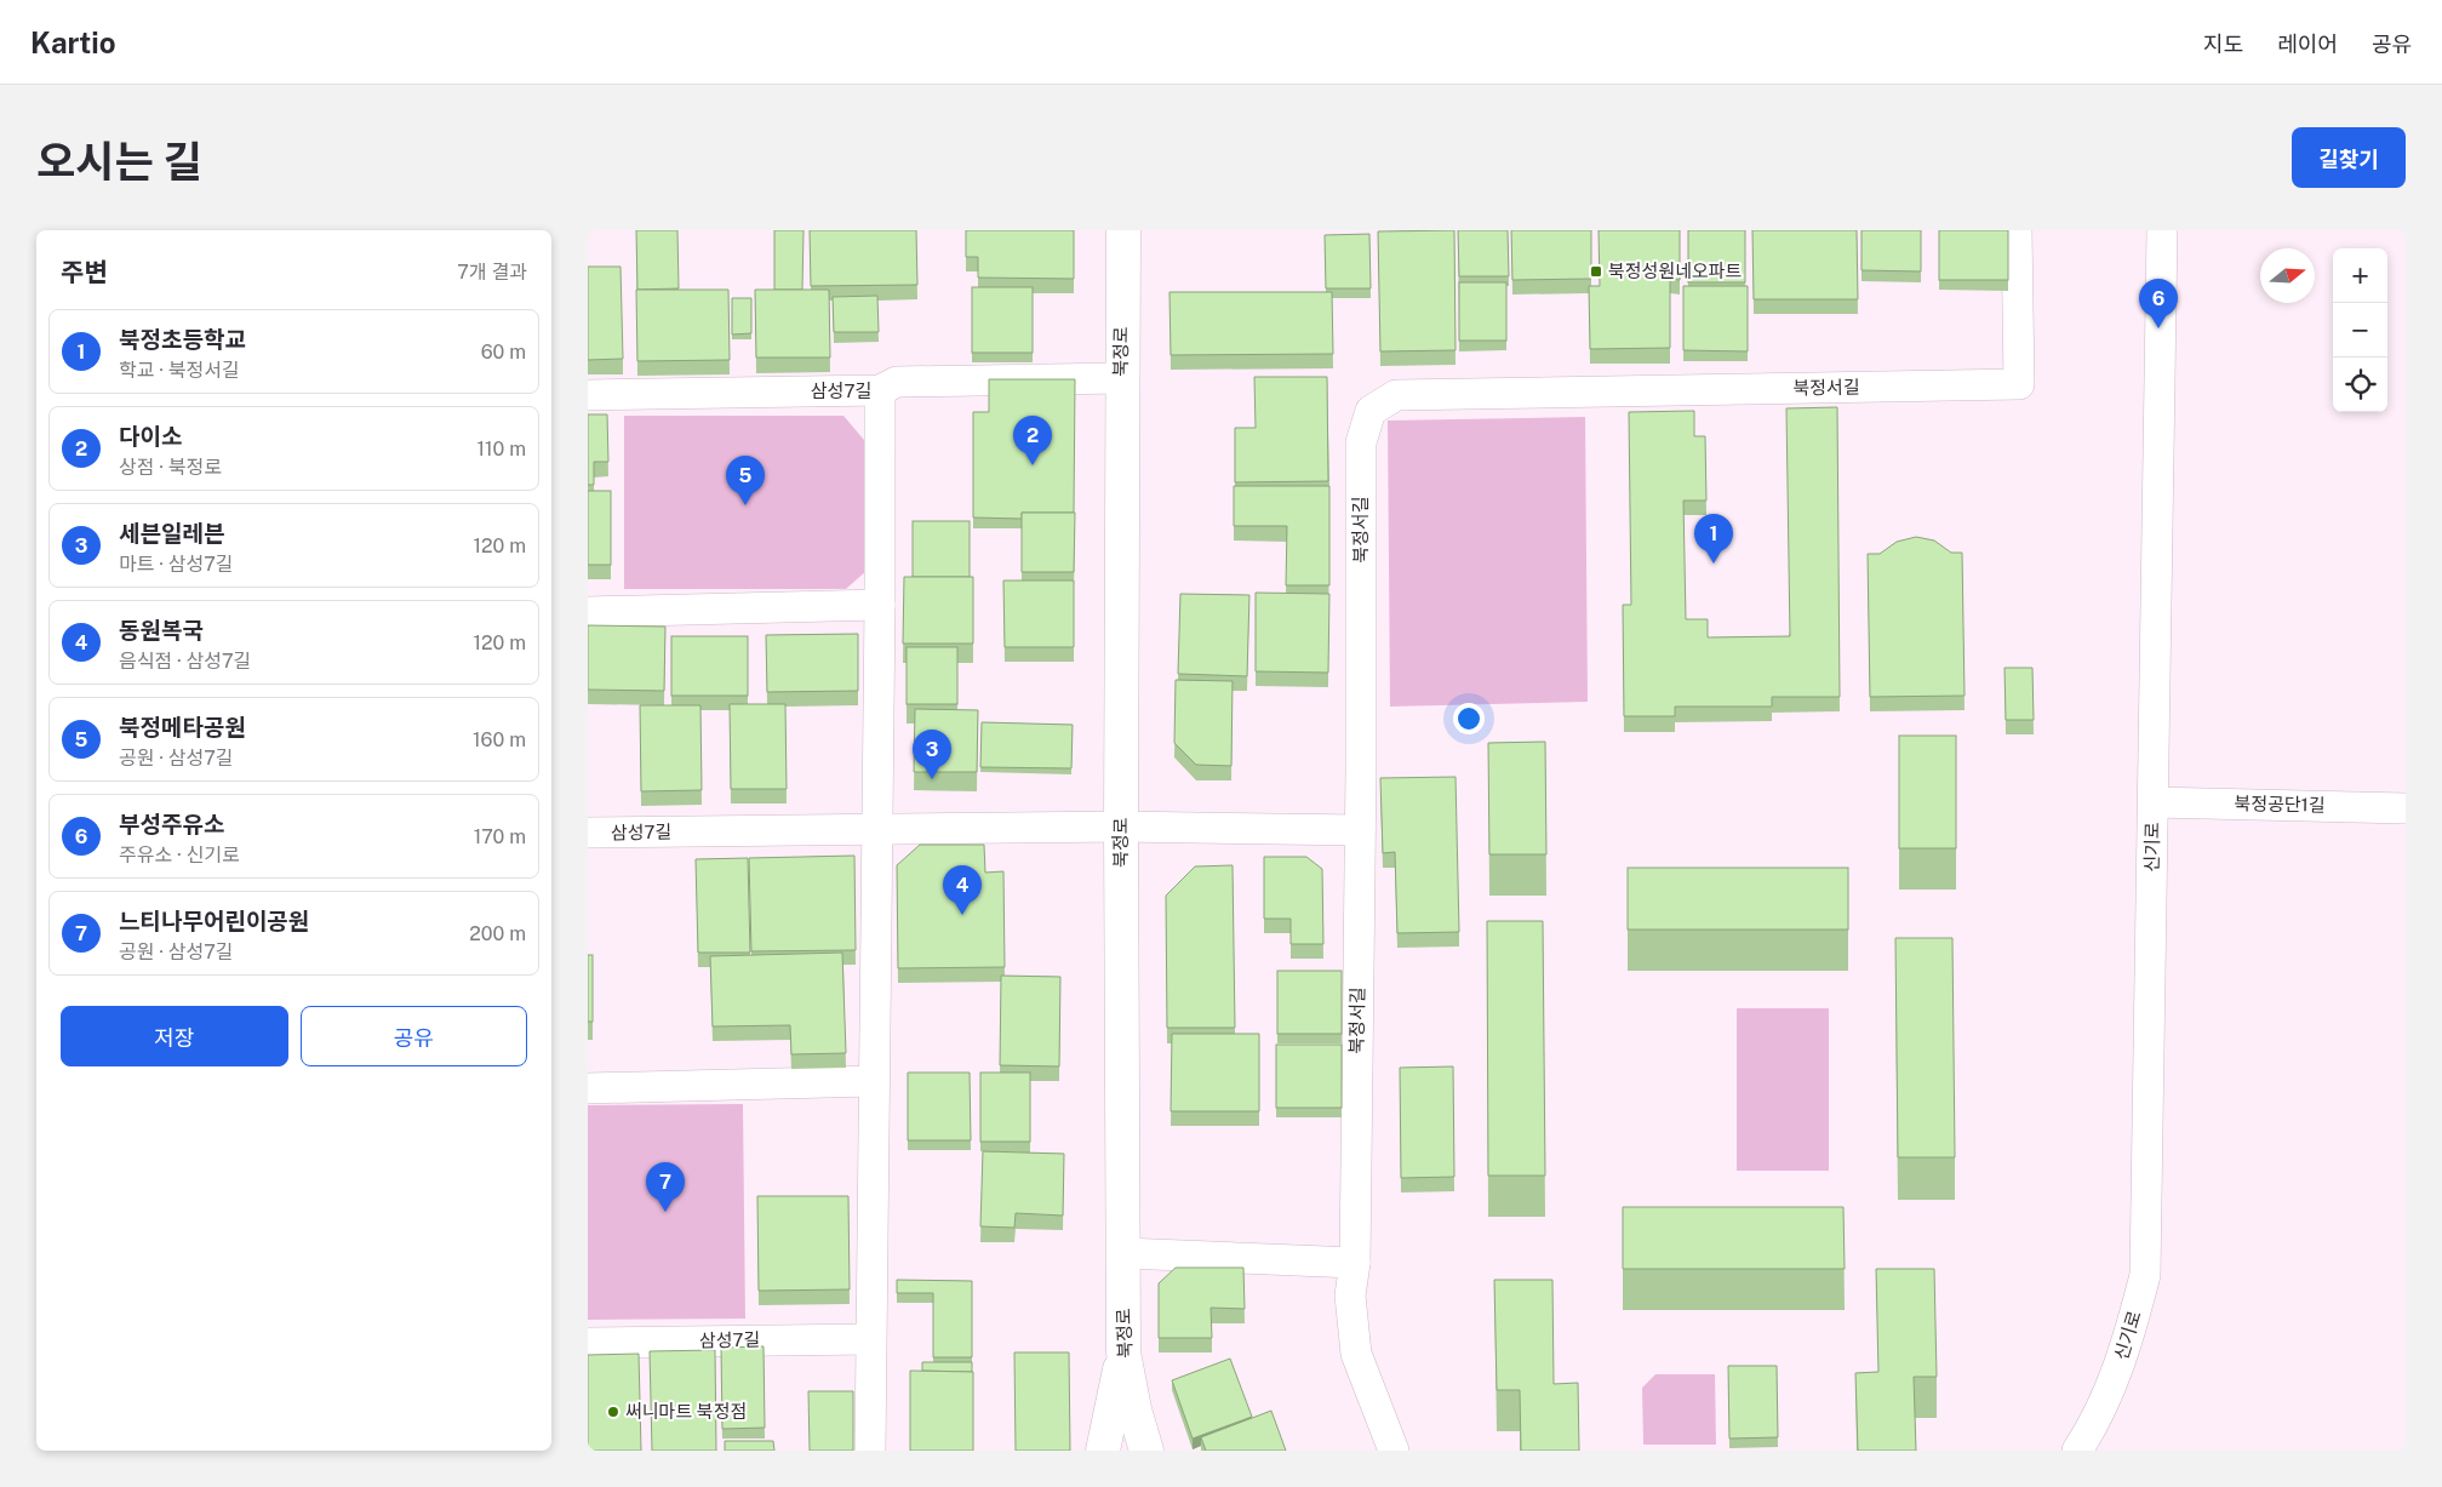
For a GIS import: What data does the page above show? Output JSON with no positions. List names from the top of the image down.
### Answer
{
  "streets": {
    "street": [
      "북정로",
      "북정서길",
      "삼성7길",
      "북정공단1길",
      "신기로"
    ]
  },
  "crossings": [
    ["북정공단1길", "신기로"]
  ],
  "places": {
    "transit": ["북정성원네오파트"],
    "other": ["써니마트 북정점"]
  },
  "north": "right",
  "page": {
    "header": "Kartio",
    "nav": ["지도", "레이어", "공유"],
    "title": "오시는 길",
    "buttons": [
      "길찾기",
      ["저장", "공유"]
    ],
    "heading": ["주변", "7개 결과"],
    "map_buttons": ["+", "−"],
    "pins": [
      "6",
      "2",
      "5",
      "1",
      "3",
      "4",
      "7"
    ],
    "list": [
      {
        "mark": "1",
        "name": "북정초등학교",
        "note": "학교 · 북정서길",
        "value": "60 m"
      },
      {
        "mark": "2",
        "name": "다이소",
        "note": "상점 · 북정로",
        "value": "110 m"
      },
      {
        "mark": "3",
        "name": "세븐일레븐",
        "note": "마트 · 삼성7길",
        "value": "120 m"
      },
      {
        "mark": "4",
        "name": "동원복국",
        "note": "음식점 · 삼성7길",
        "value": "120 m"
      },
      {
        "mark": "5",
        "name": "북정메타공원",
        "note": "공원 · 삼성7길",
        "value": "160 m"
      },
      {
        "mark": "6",
        "name": "부성주유소",
        "note": "주유소 · 신기로",
        "value": "170 m"
      },
      {
        "mark": "7",
        "name": "느티나무어린이공원",
        "note": "공원 · 삼성7길",
        "value": "200 m"
      }
    ]
  }
}
